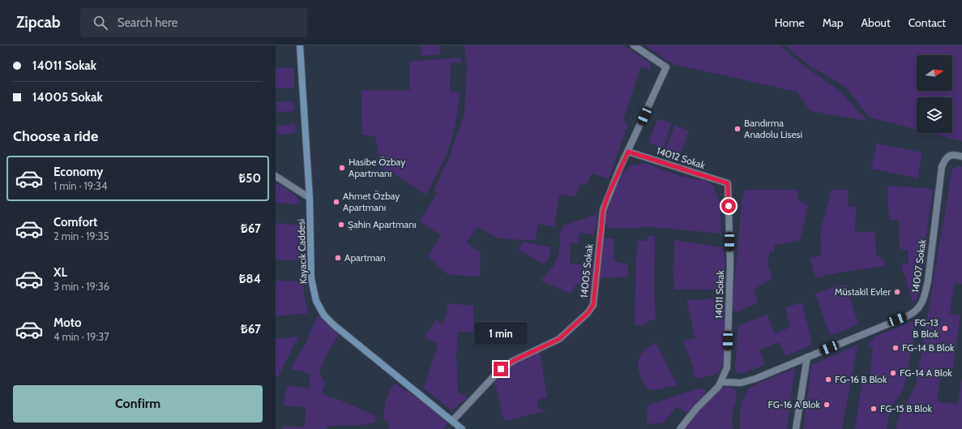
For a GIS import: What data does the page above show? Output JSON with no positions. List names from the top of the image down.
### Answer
{
  "streets": {
    "main road": ["Kayacık Caddesi"],
    "street": [
      "14012 Sokak",
      "14007 Sokak",
      "14005 Sokak",
      "14011 Sokak"
    ]
  },
  "crossings": [
    ["14012 Sokak", "14005 Sokak"],
    ["14012 Sokak", "14011 Sokak"],
    ["Kayacık Caddesi", "14005 Sokak"],
    ["14007 Sokak", "14011 Sokak"]
  ],
  "places": [
    "Bandırma Anadolu Lisesi",
    "Hasibe Özbay Apartmanı",
    "Ahmet Özbay Apartmanı",
    "Şahin Apartmanı",
    "Apartman",
    "Müstakil Evler",
    "FG-13 B Blok",
    "FG-14 B Blok",
    "FG-14 A Blok",
    "FG-16 B Blok",
    "FG-16 A Blok",
    "FG-15 B Blok"
  ],
  "north": "right",
  "page": {
    "header": "Zipcab",
    "search": "Search here",
    "nav": [
      "Home",
      "Map",
      "About",
      "Contact"
    ],
    "banner": ["14011 Sokak", "14005 Sokak"],
    "heading": "Choose a ride",
    "list": [
      {
        "name": "Economy",
        "note": "1 min · 19:34",
        "value": "₺50"
      },
      {
        "name": "Comfort",
        "note": "2 min · 19:35",
        "value": "₺67"
      },
      {
        "name": "XL",
        "note": "3 min · 19:36",
        "value": "₺84"
      },
      {
        "name": "Moto",
        "note": "4 min · 19:37",
        "value": "₺67"
      }
    ],
    "bubble": "1 min",
    "buttons": "Confirm"
  }
}
